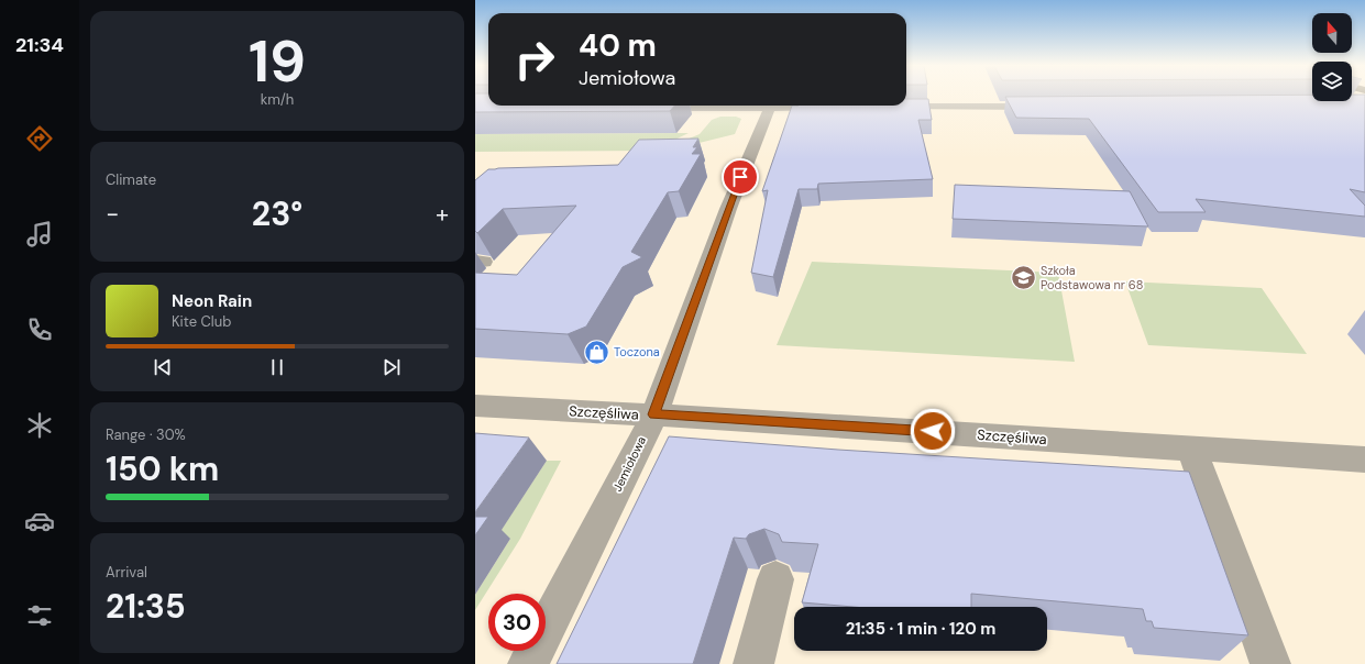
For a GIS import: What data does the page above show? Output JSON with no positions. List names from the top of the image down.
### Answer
{
  "streets": {
    "street": ["Szczęśliwa", "Jemiołowa"]
  },
  "crossings": [
    ["Szczęśliwa", "Jemiołowa"]
  ],
  "places": {
    "school or university": ["Szkoła Podstawowa nr 68"],
    "shop": ["Toczona"]
  },
  "north": "top",
  "page": {
    "tabs": "21:34",
    "tile": [
      ["19", "km/h"],
      "Climate",
      ["Range · 30%", "150 km"],
      ["Arrival", "21:35"]
    ],
    "turn": ["40 m", "Jemiołowa"],
    "heat": ["−", "23°", "+"],
    "song": ["Neon Rain", "Kite Club"],
    "limit": "30",
    "trip": "21:35 · 1 min · 120 m"
  }
}
